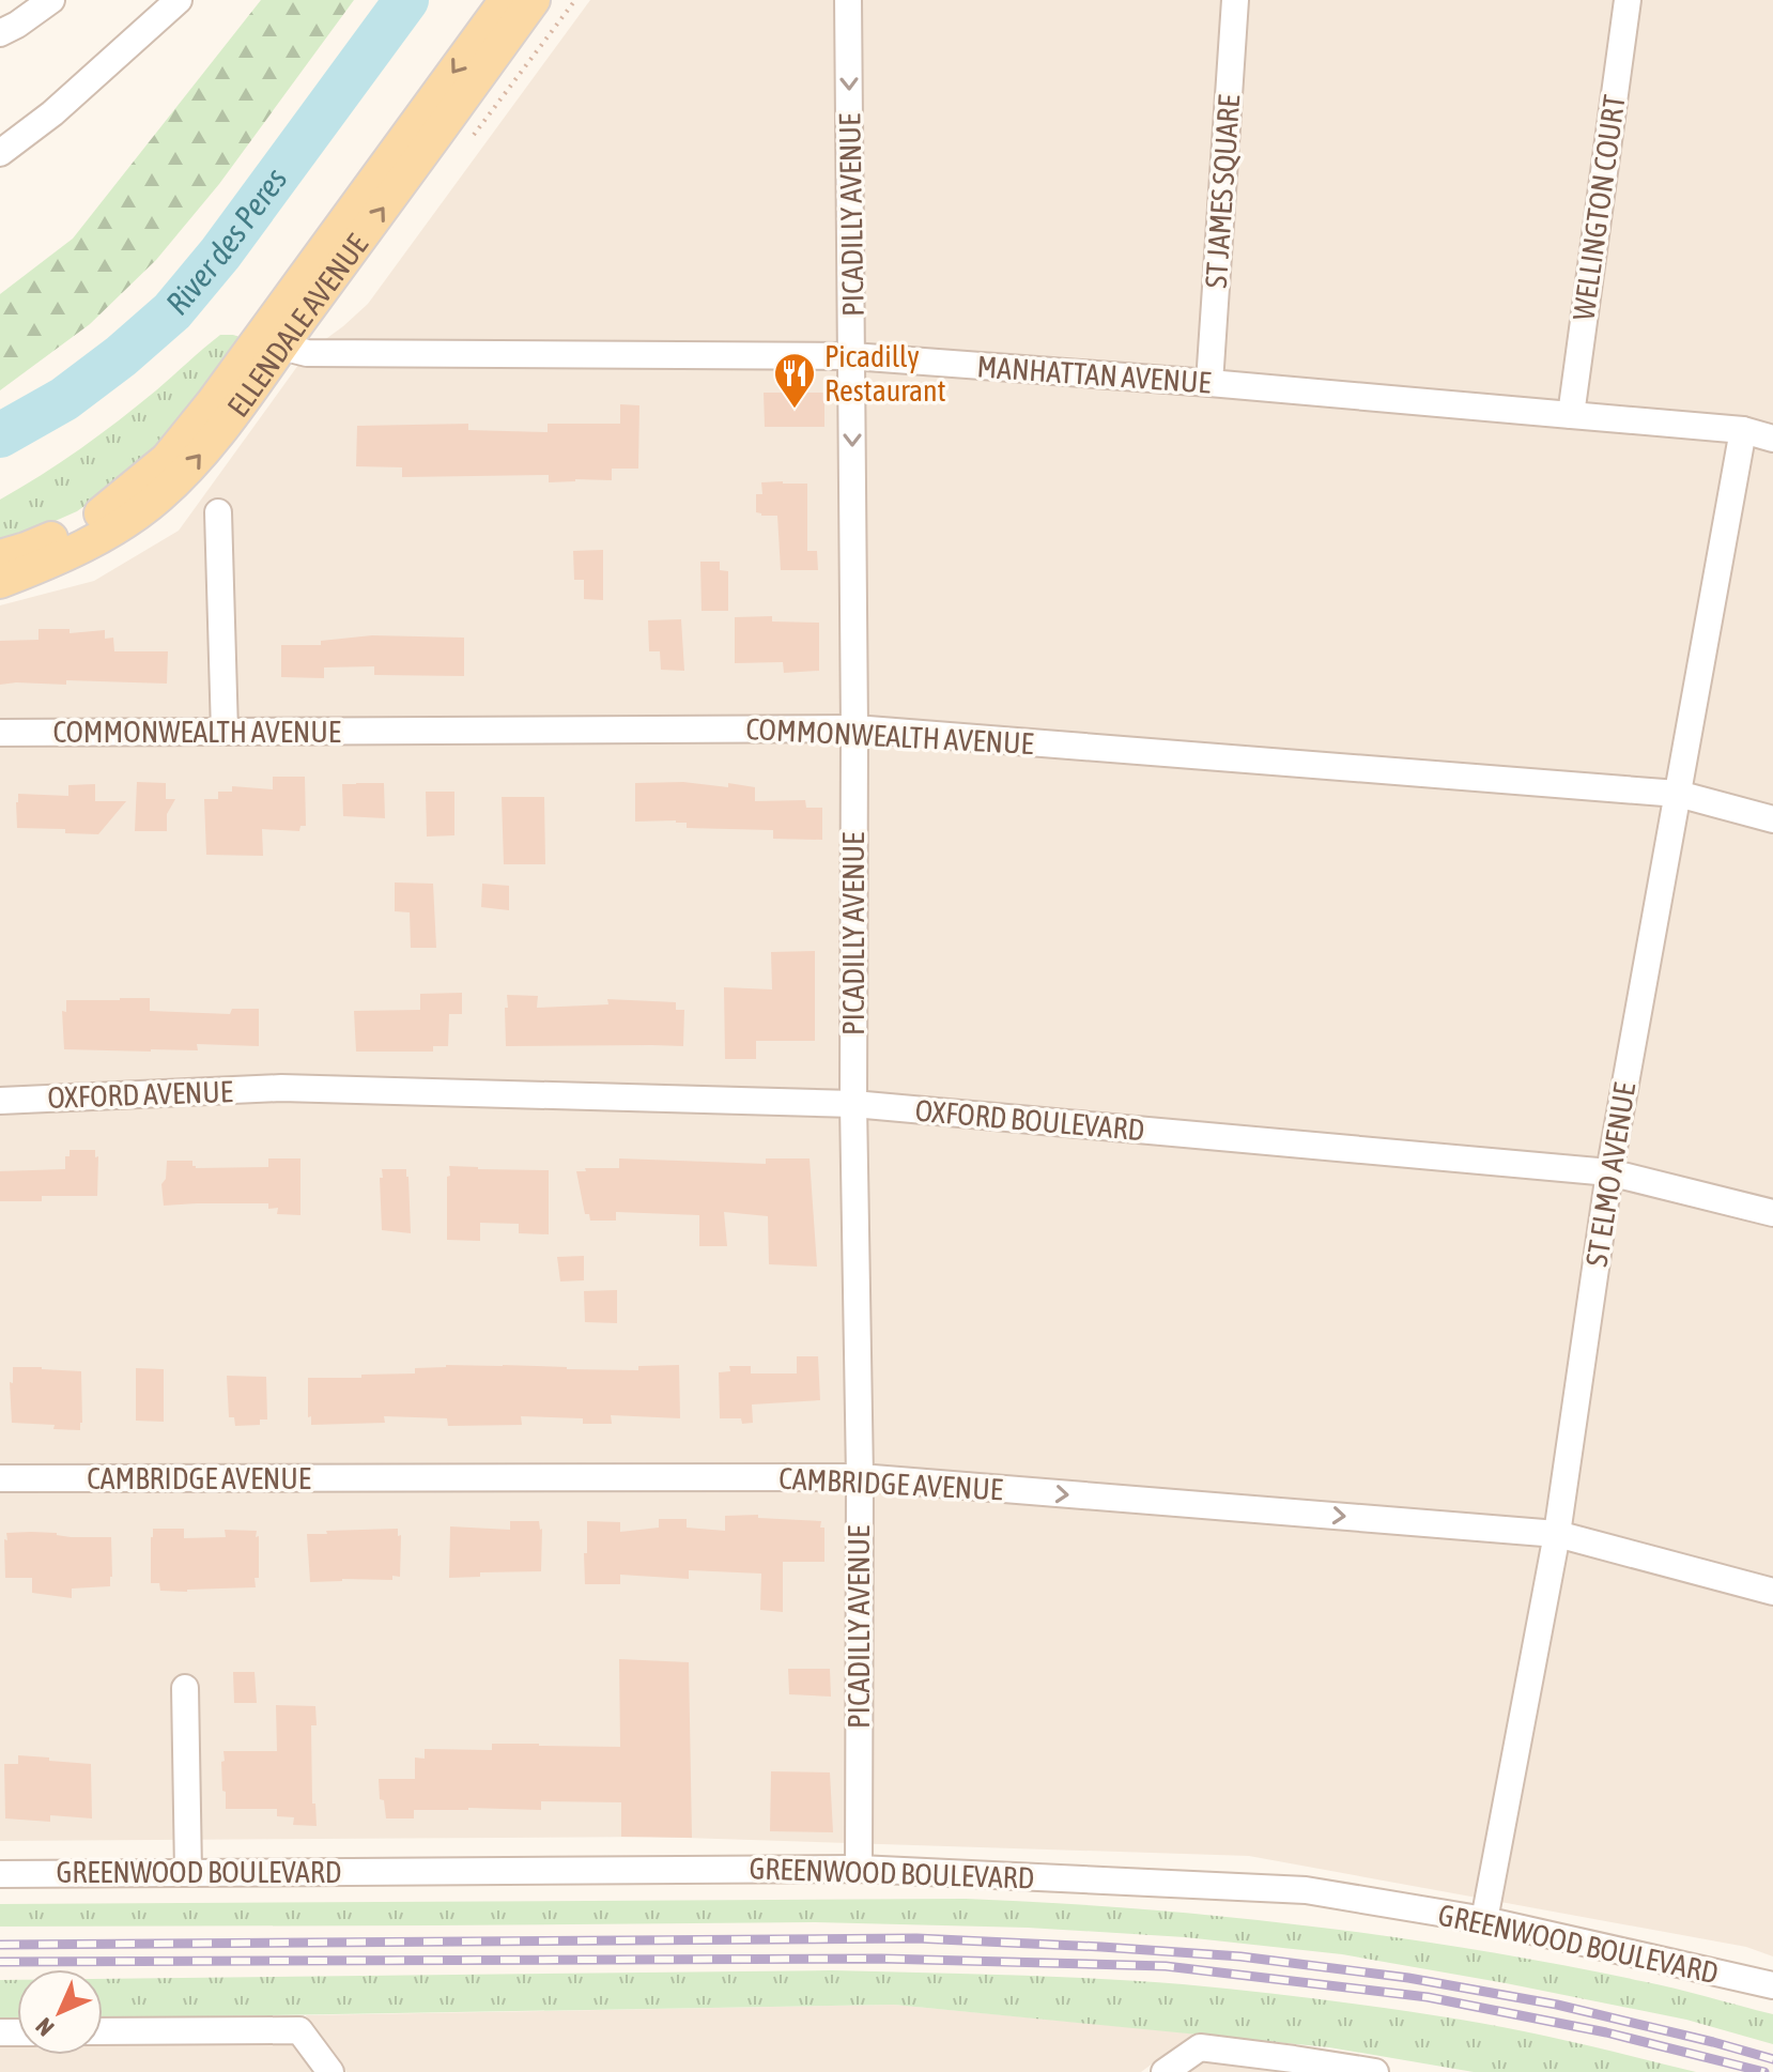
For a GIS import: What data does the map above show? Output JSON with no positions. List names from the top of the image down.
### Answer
{
  "streets": {
    "main road": ["ELLENDALE AVENUE"],
    "street": [
      "ST JAMES SQUARE",
      "WELLINGTON COURT",
      "PICADILLY AVENUE",
      "MANHATTAN AVENUE",
      "COMMONWEALTH AVENUE",
      "OXFORD AVENUE",
      "OXFORD BOULEVARD",
      "ST ELMO AVENUE",
      "CAMBRIDGE AVENUE",
      "GREENWOOD BOULEVARD"
    ]
  },
  "crossings": [
    ["ST JAMES SQUARE", "MANHATTAN AVENUE"],
    ["WELLINGTON COURT", "MANHATTAN AVENUE"],
    ["PICADILLY AVENUE", "MANHATTAN AVENUE"],
    ["PICADILLY AVENUE", "COMMONWEALTH AVENUE"],
    ["PICADILLY AVENUE", "OXFORD BOULEVARD"],
    ["PICADILLY AVENUE", "CAMBRIDGE AVENUE"],
    ["PICADILLY AVENUE", "GREENWOOD BOULEVARD"],
    ["ELLENDALE AVENUE", "MANHATTAN AVENUE"],
    ["MANHATTAN AVENUE", "ST ELMO AVENUE"],
    ["COMMONWEALTH AVENUE", "ST ELMO AVENUE"],
    ["OXFORD AVENUE", "OXFORD BOULEVARD"],
    ["OXFORD BOULEVARD", "ST ELMO AVENUE"],
    ["ST ELMO AVENUE", "CAMBRIDGE AVENUE"],
    ["ST ELMO AVENUE", "GREENWOOD BOULEVARD"]
  ],
  "one_way": ["PICADILLY AVENUE", "CAMBRIDGE AVENUE"],
  "water": ["River des Peres"],
  "places": {
    "restaurant": ["Picadilly Restaurant"]
  },
  "north": "bottom left"
}
